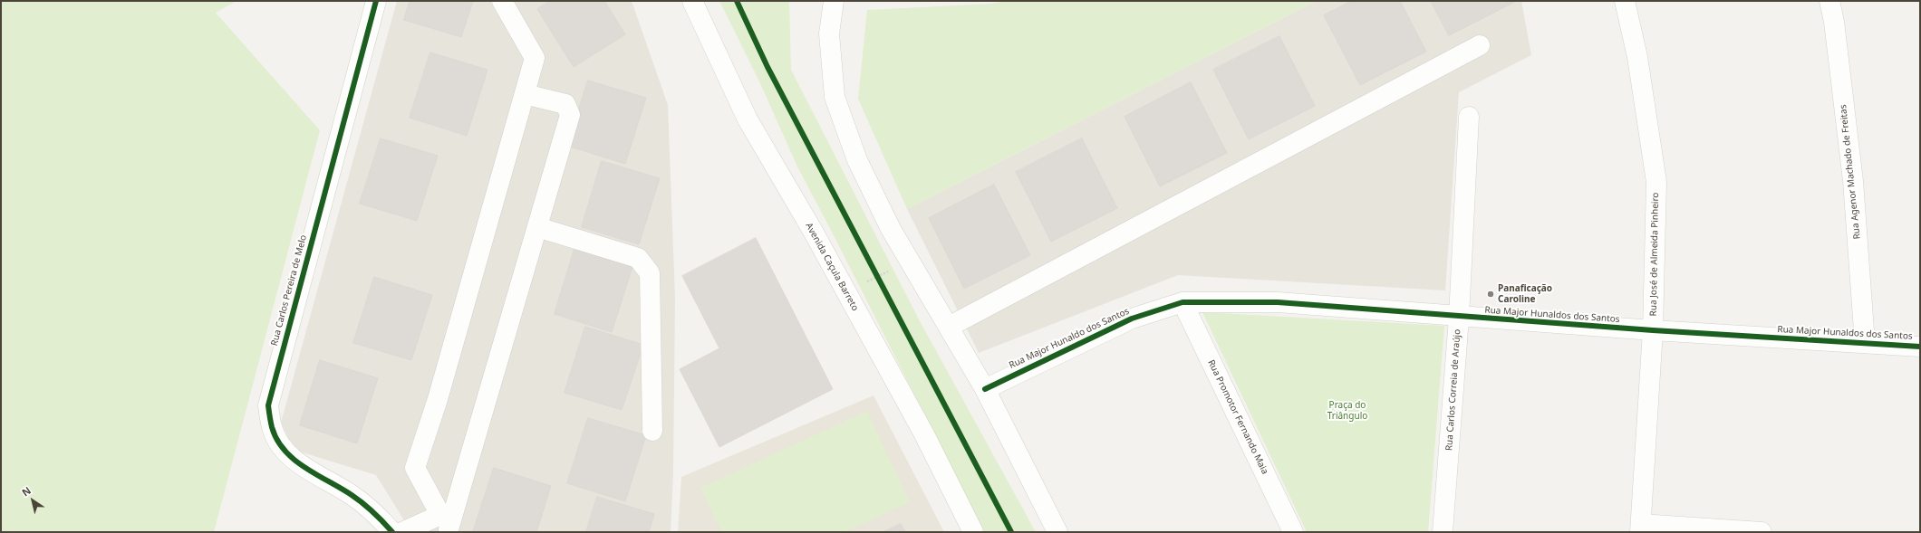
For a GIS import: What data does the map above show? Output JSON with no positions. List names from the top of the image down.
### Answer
{
  "streets": {
    "street": [
      "Rua Agenor Machado de Freitas",
      "Rua José de Almeida Pinheiro",
      "Avenida Caçula Barreto",
      "Rua Carlos Pereira de Melo",
      "Rua Major Hunaldos dos Santos",
      "Rua Major Hunaldo dos Santos",
      "Rua Carlos Correia de Araújo",
      "Rua Promotor Fernando Maia"
    ]
  },
  "crossings": [
    ["Rua Agenor Machado de Freitas", "Rua Major Hunaldos dos Santos"],
    ["Rua José de Almeida Pinheiro", "Rua Major Hunaldos dos Santos"],
    ["Rua Major Hunaldos dos Santos", "Rua Major Hunaldo dos Santos"],
    ["Rua Major Hunaldos dos Santos", "Rua Carlos Correia de Araújo"],
    ["Rua Major Hunaldos dos Santos", "Rua Promotor Fernando Maia"],
    ["Rua Major Hunaldo dos Santos", "Rua Promotor Fernando Maia"]
  ],
  "parks": ["Praça do Triângulo"],
  "places": ["Panaficação Caroline"],
  "north": "top left"
}
